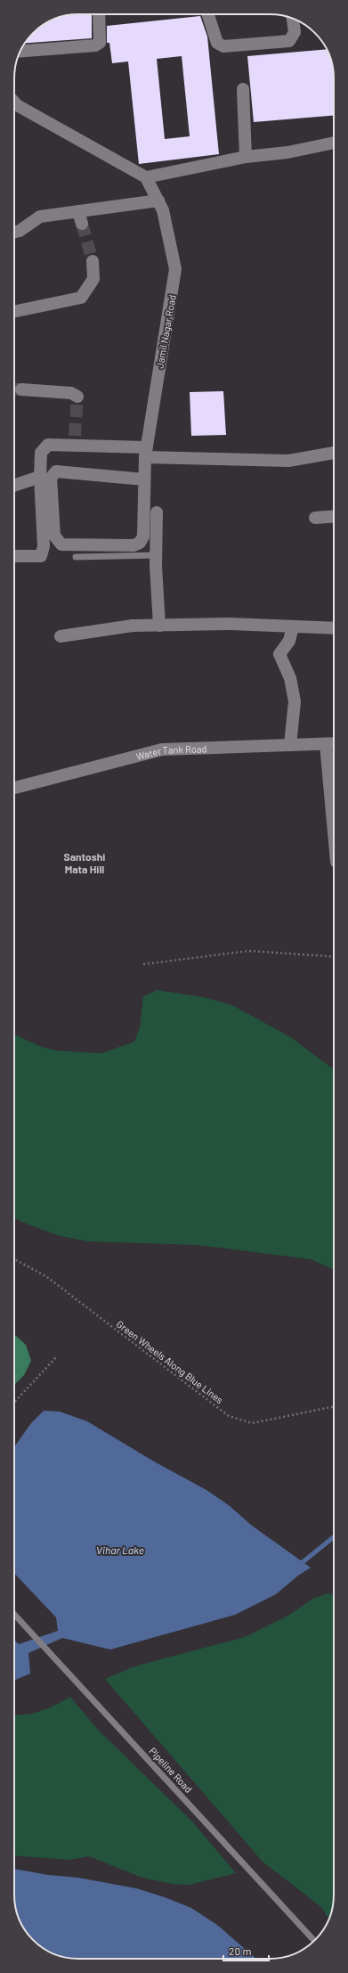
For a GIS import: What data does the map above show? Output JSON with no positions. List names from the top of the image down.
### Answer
{
  "streets": {
    "street": ["Jamil Nagar Road", "Water Tank Road"],
    "lane": ["Pipeline Road"],
    "path": ["Green Wheels Along Blue Lines"]
  },
  "districts": ["Santoshi Mata Hill"],
  "water": ["Vihar Lake"],
  "scale_bar": "20 m"
}
